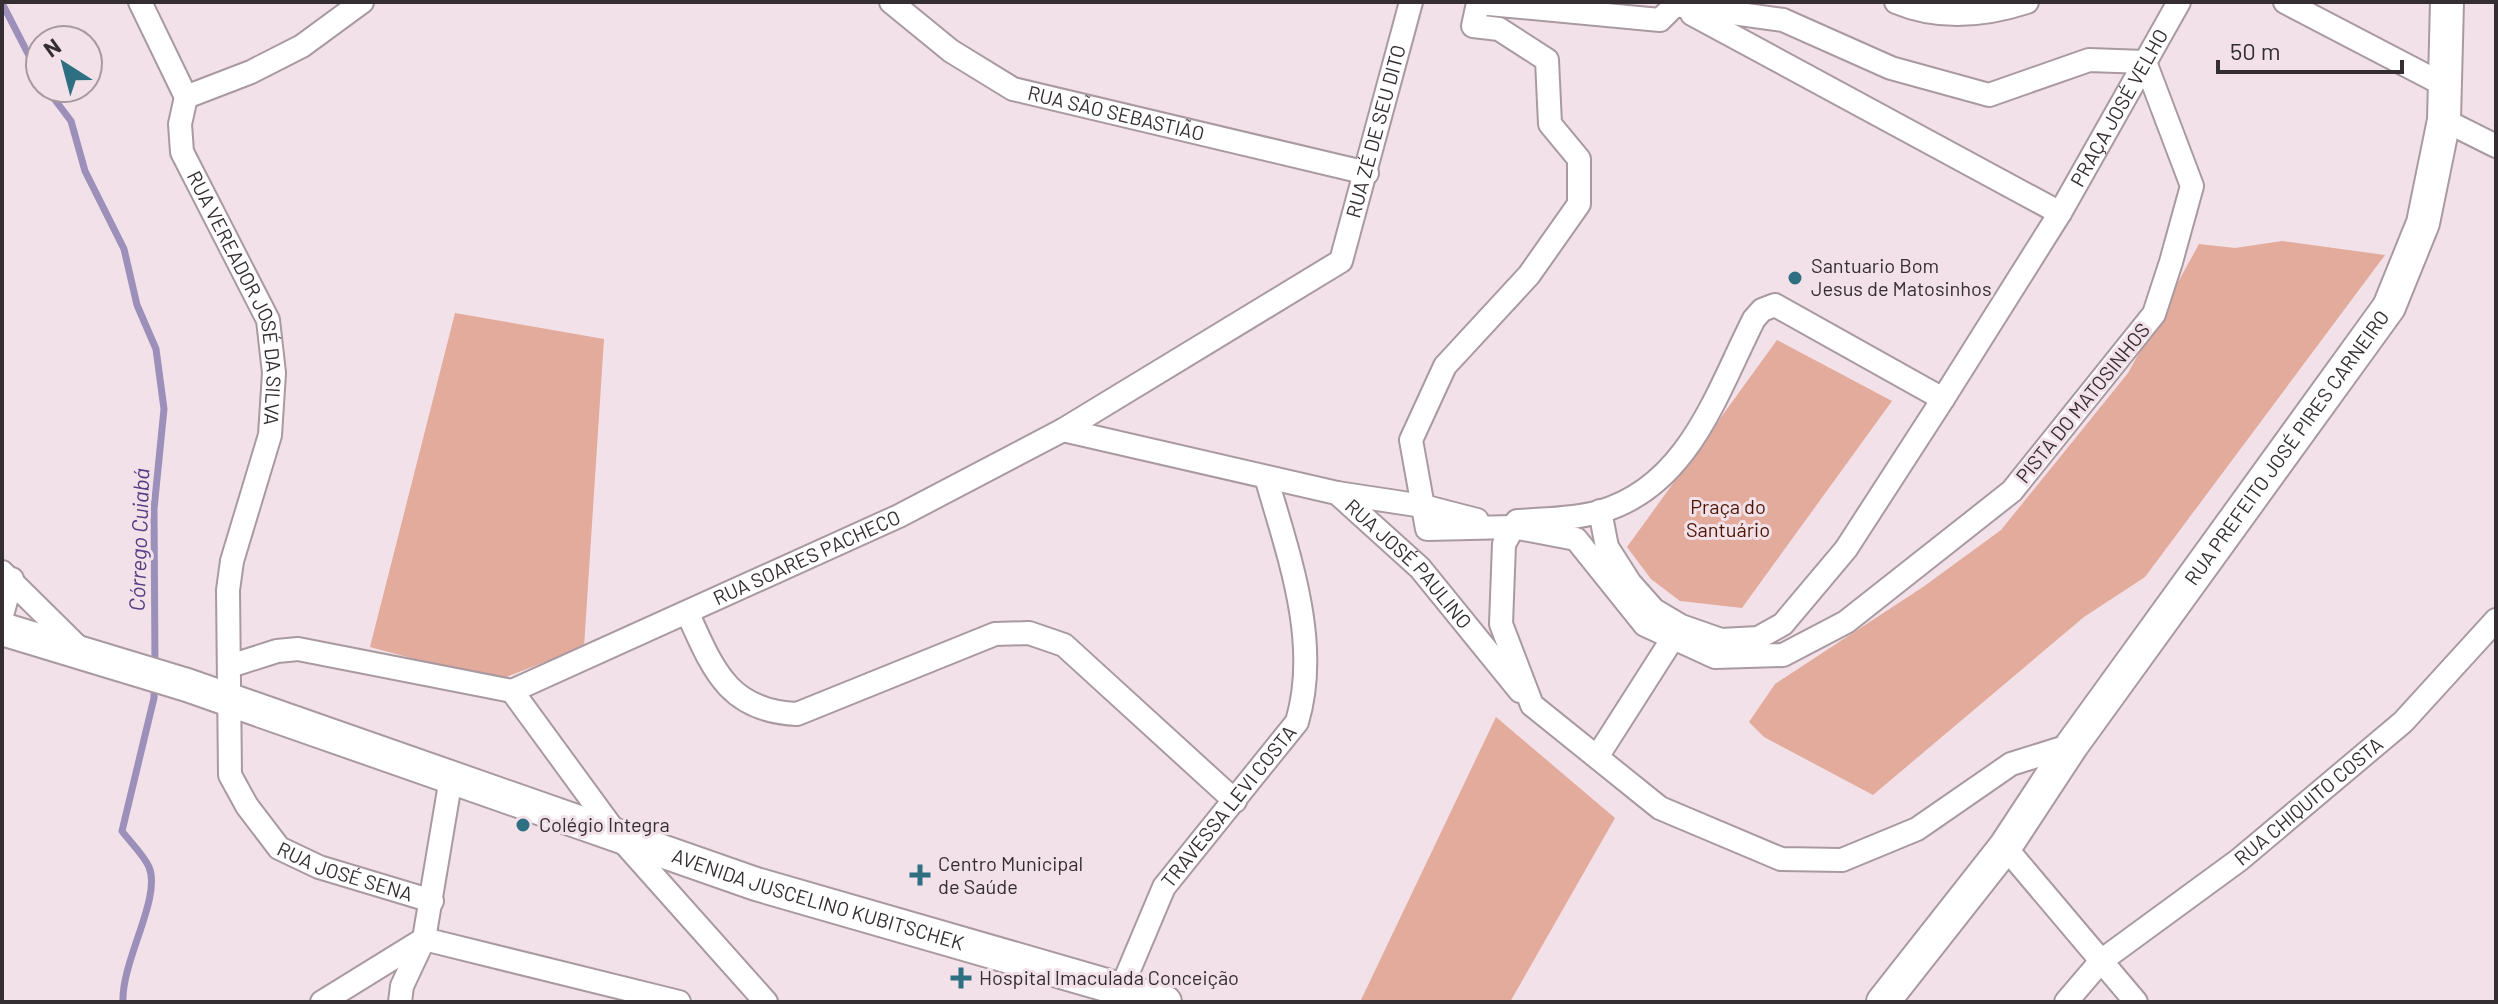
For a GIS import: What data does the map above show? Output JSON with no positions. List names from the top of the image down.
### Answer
{
  "streets": {
    "main road": ["RUA PREFEITO JOSÉ PIRES CARNEIRO", "AVENIDA JUSCELINO KUBITSCHEK"],
    "street": [
      "PRAÇA JOSÉ VELHO",
      "RUA SÃO SEBASTIÃO",
      "RUA ZÉ DE SEU DITO",
      "RUA VEREADOR JOSÉ DA SILVA",
      "PISTA DO MATOSINHOS",
      "RUA SOARES PACHECO",
      "RUA JOSÉ PAULINO",
      "RUA CHIQUITO COSTA",
      "TRAVESSA LEVI COSTA",
      "RUA JOSÉ SENA"
    ]
  },
  "crossings": [
    ["PRAÇA JOSÉ VELHO", "PISTA DO MATOSINHOS"],
    ["RUA SÃO SEBASTIÃO", "RUA ZÉ DE SEU DITO"],
    ["RUA ZÉ DE SEU DITO", "RUA SOARES PACHECO"],
    ["RUA VEREADOR JOSÉ DA SILVA", "RUA JOSÉ SENA"],
    ["RUA VEREADOR JOSÉ DA SILVA", "AVENIDA JUSCELINO KUBITSCHEK"],
    ["RUA SOARES PACHECO", "RUA JOSÉ PAULINO"],
    ["RUA JOSÉ PAULINO", "TRAVESSA LEVI COSTA"],
    ["TRAVESSA LEVI COSTA", "AVENIDA JUSCELINO KUBITSCHEK"],
    ["RUA JOSÉ SENA", "AVENIDA JUSCELINO KUBITSCHEK"]
  ],
  "water": ["Córrego Cuiabá"],
  "parks": ["Praça do Santuário"],
  "places": {
    "other": ["Santuario Bom Jesus de Matosinhos", "Colégio Integra"],
    "health": ["Centro Municipal de Saúde", "Hospital Imaculada Conceição"]
  },
  "scale_bar": "50 m",
  "north": "top left"
}
